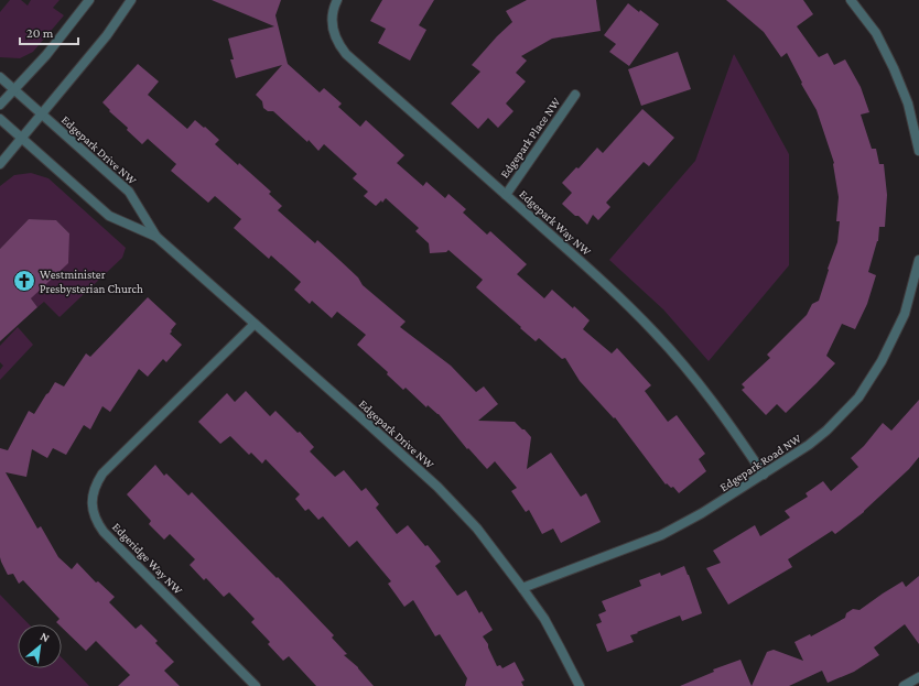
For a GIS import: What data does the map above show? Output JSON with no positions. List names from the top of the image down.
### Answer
{
  "streets": {
    "street": [
      "Edgepark Place NW",
      "Edgepark Drive NW",
      "Edgepark Way NW",
      "Edgepark Road NW",
      "Edgeridge Way NW"
    ]
  },
  "crossings": [
    ["Edgepark Place NW", "Edgepark Way NW"],
    ["Edgepark Drive NW", "Edgepark Road NW"],
    ["Edgepark Drive NW", "Edgeridge Way NW"],
    ["Edgepark Way NW", "Edgepark Road NW"]
  ],
  "places": {
    "church": ["Westminister Presbysterian Church"]
  },
  "scale_bar": "20 m",
  "north": "top right"
}
